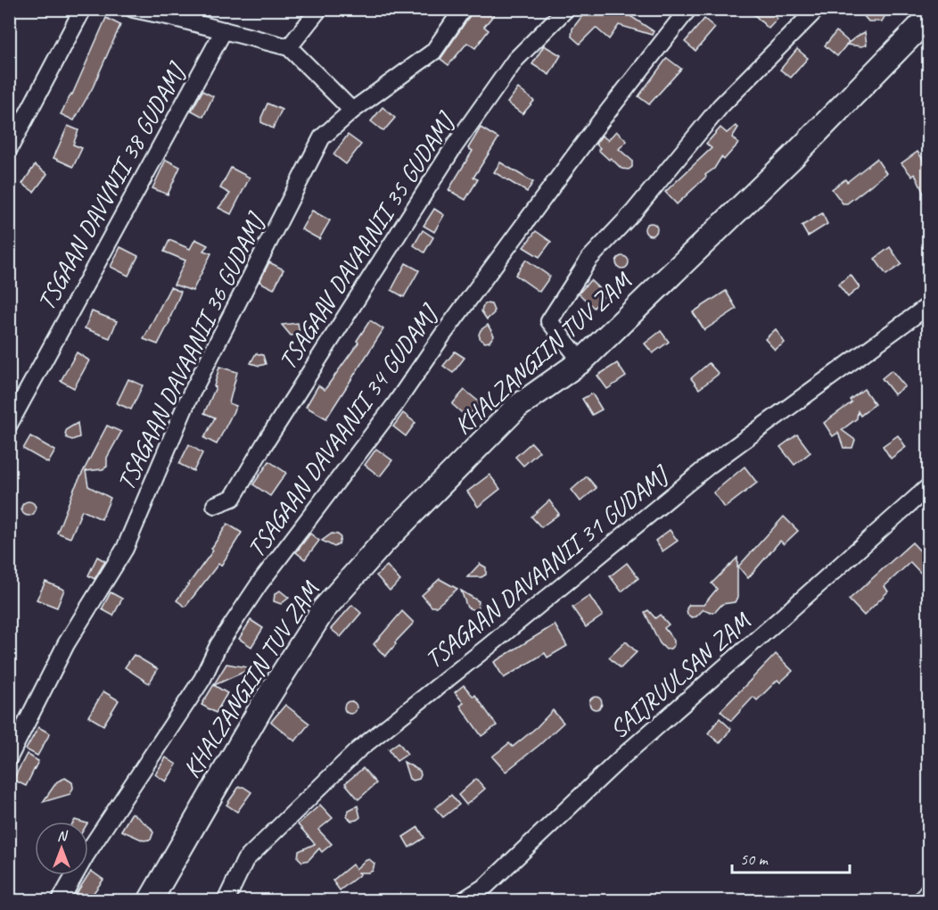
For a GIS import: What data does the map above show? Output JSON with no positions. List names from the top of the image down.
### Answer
{
  "streets": {
    "street": [
      "TSGAAN DAVVNII 38 GUDAMJ",
      "TSAGAAV DAVAANII 35 GUDAMJ",
      "TSAGAAN DAVAANII 36 GUDAMJ",
      "KHALZANGIIN TUV ZAM",
      "TSAGAAN DAVAANII 34 GUDAMJ",
      "TSAGAAN DAVAANII 31 GUDAMJ",
      "SAIJRUULSAN ZAM"
    ]
  },
  "scale_bar": "50 m",
  "north": "top"
}
